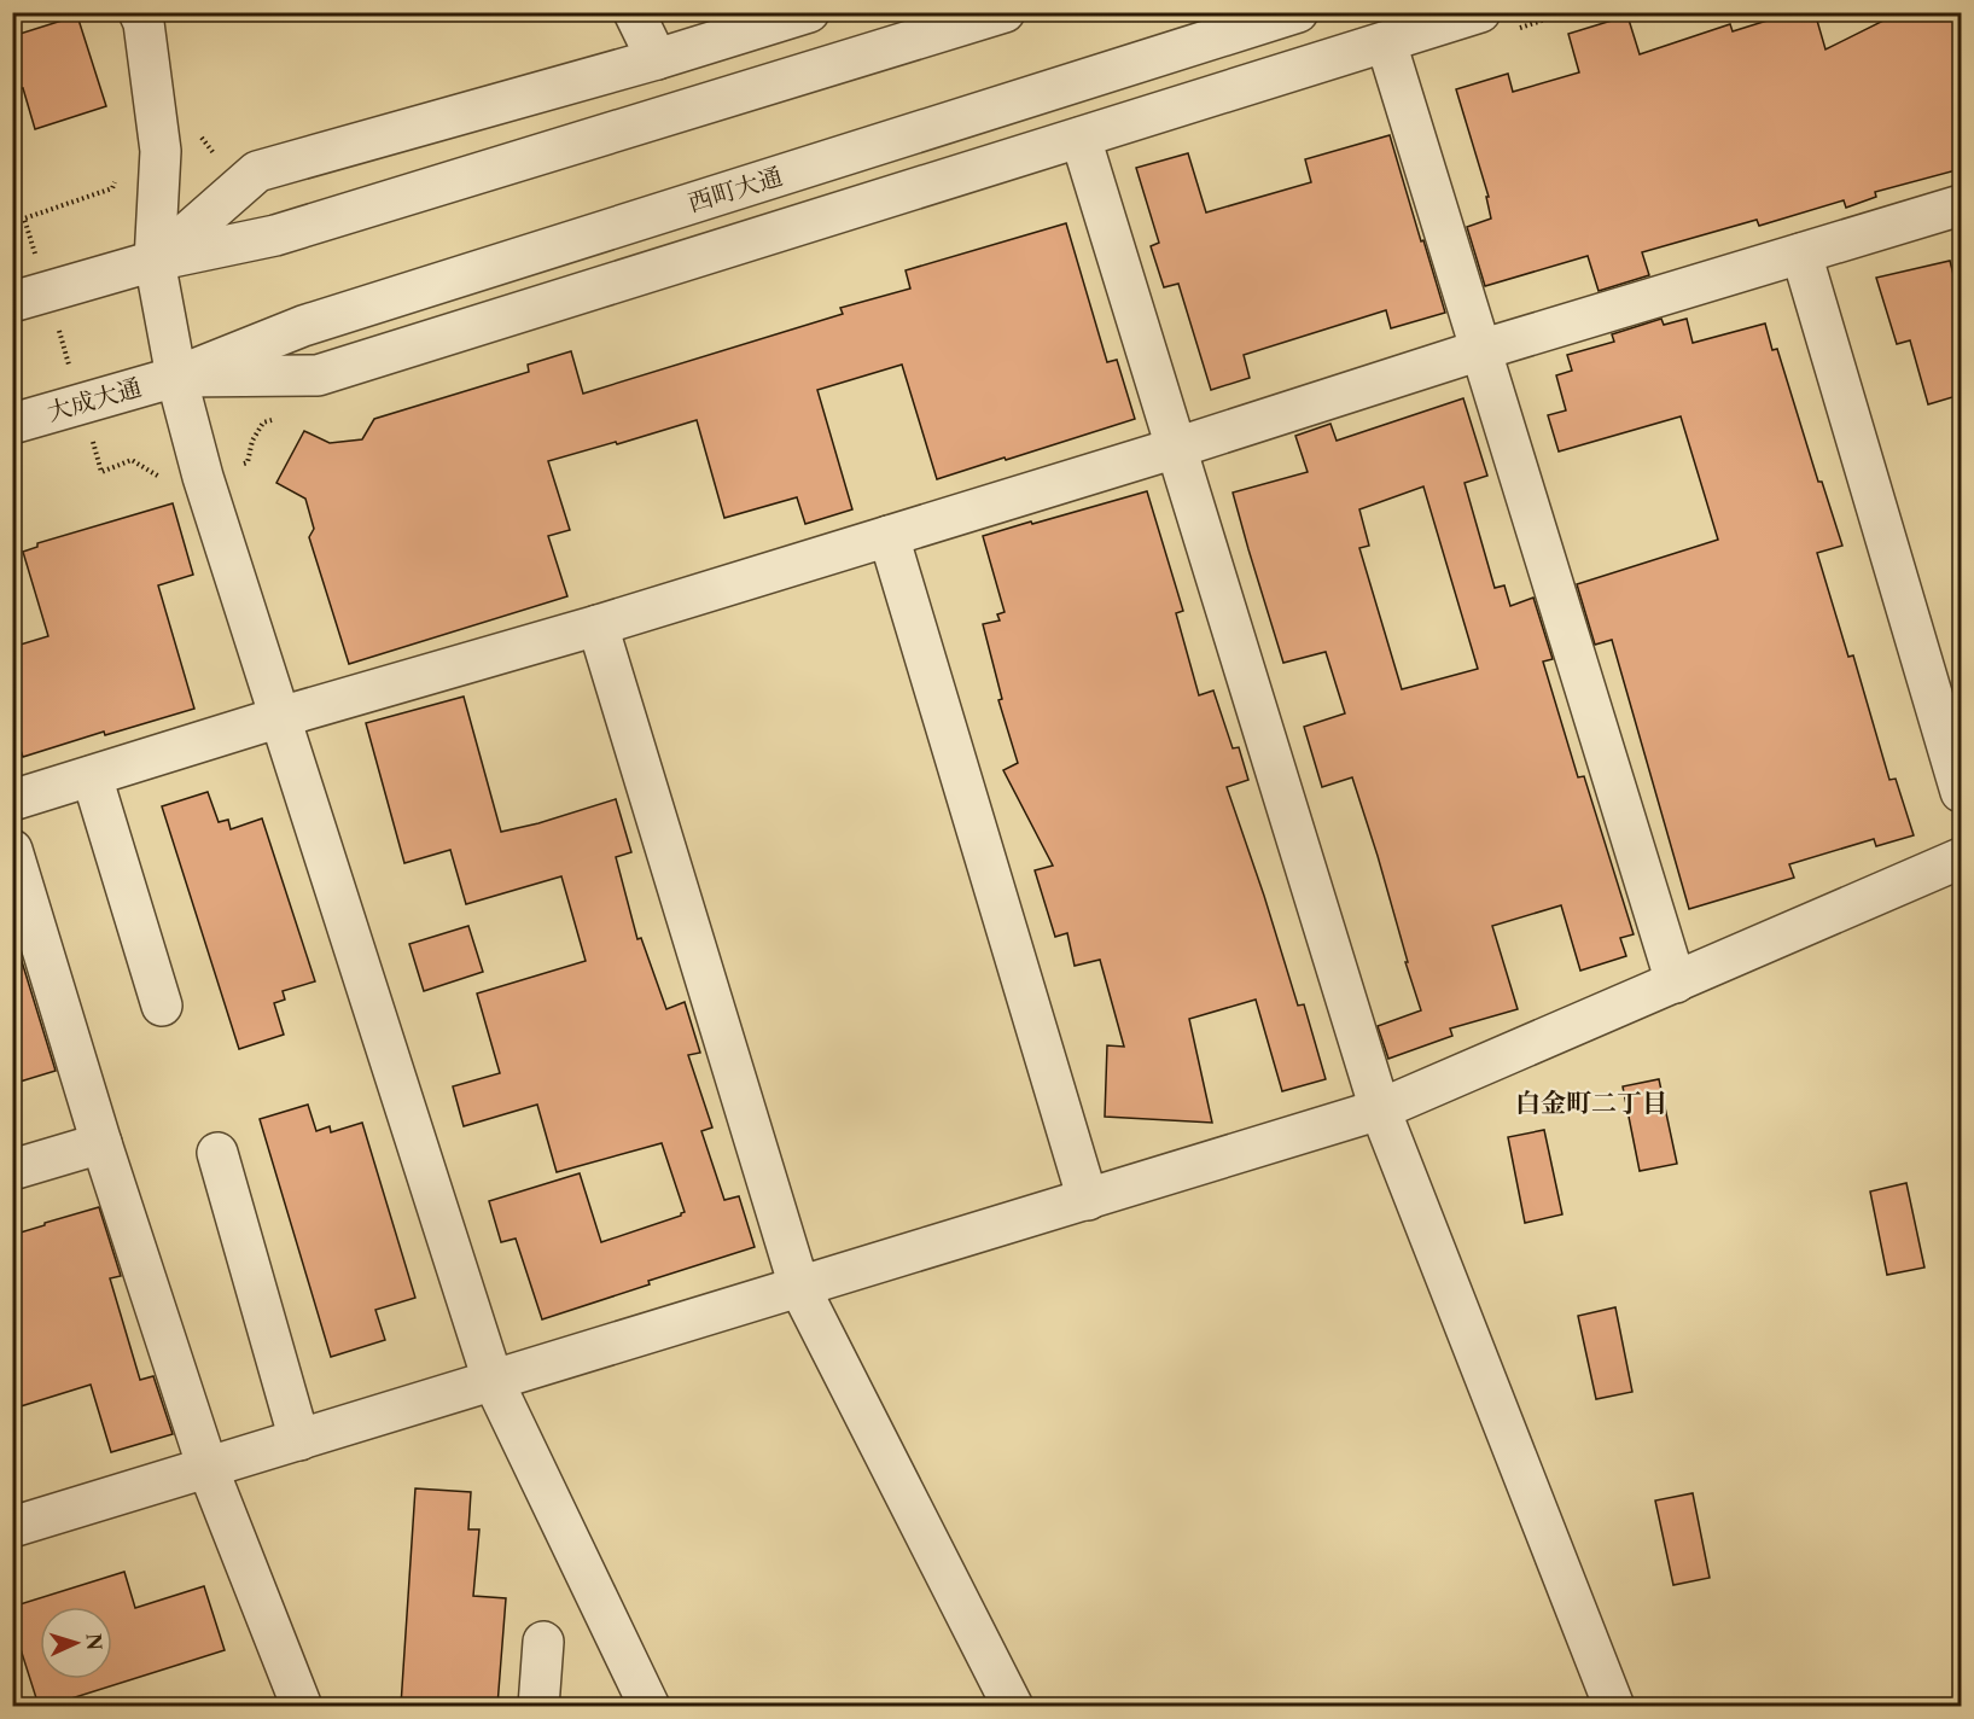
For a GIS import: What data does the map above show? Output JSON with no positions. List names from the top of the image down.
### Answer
{
  "streets": {
    "street": ["西町大通", "大成大通"]
  },
  "crossings": [
    ["西町大通", "大成大通"]
  ],
  "districts": ["白金町二丁目"],
  "north": "right"
}
